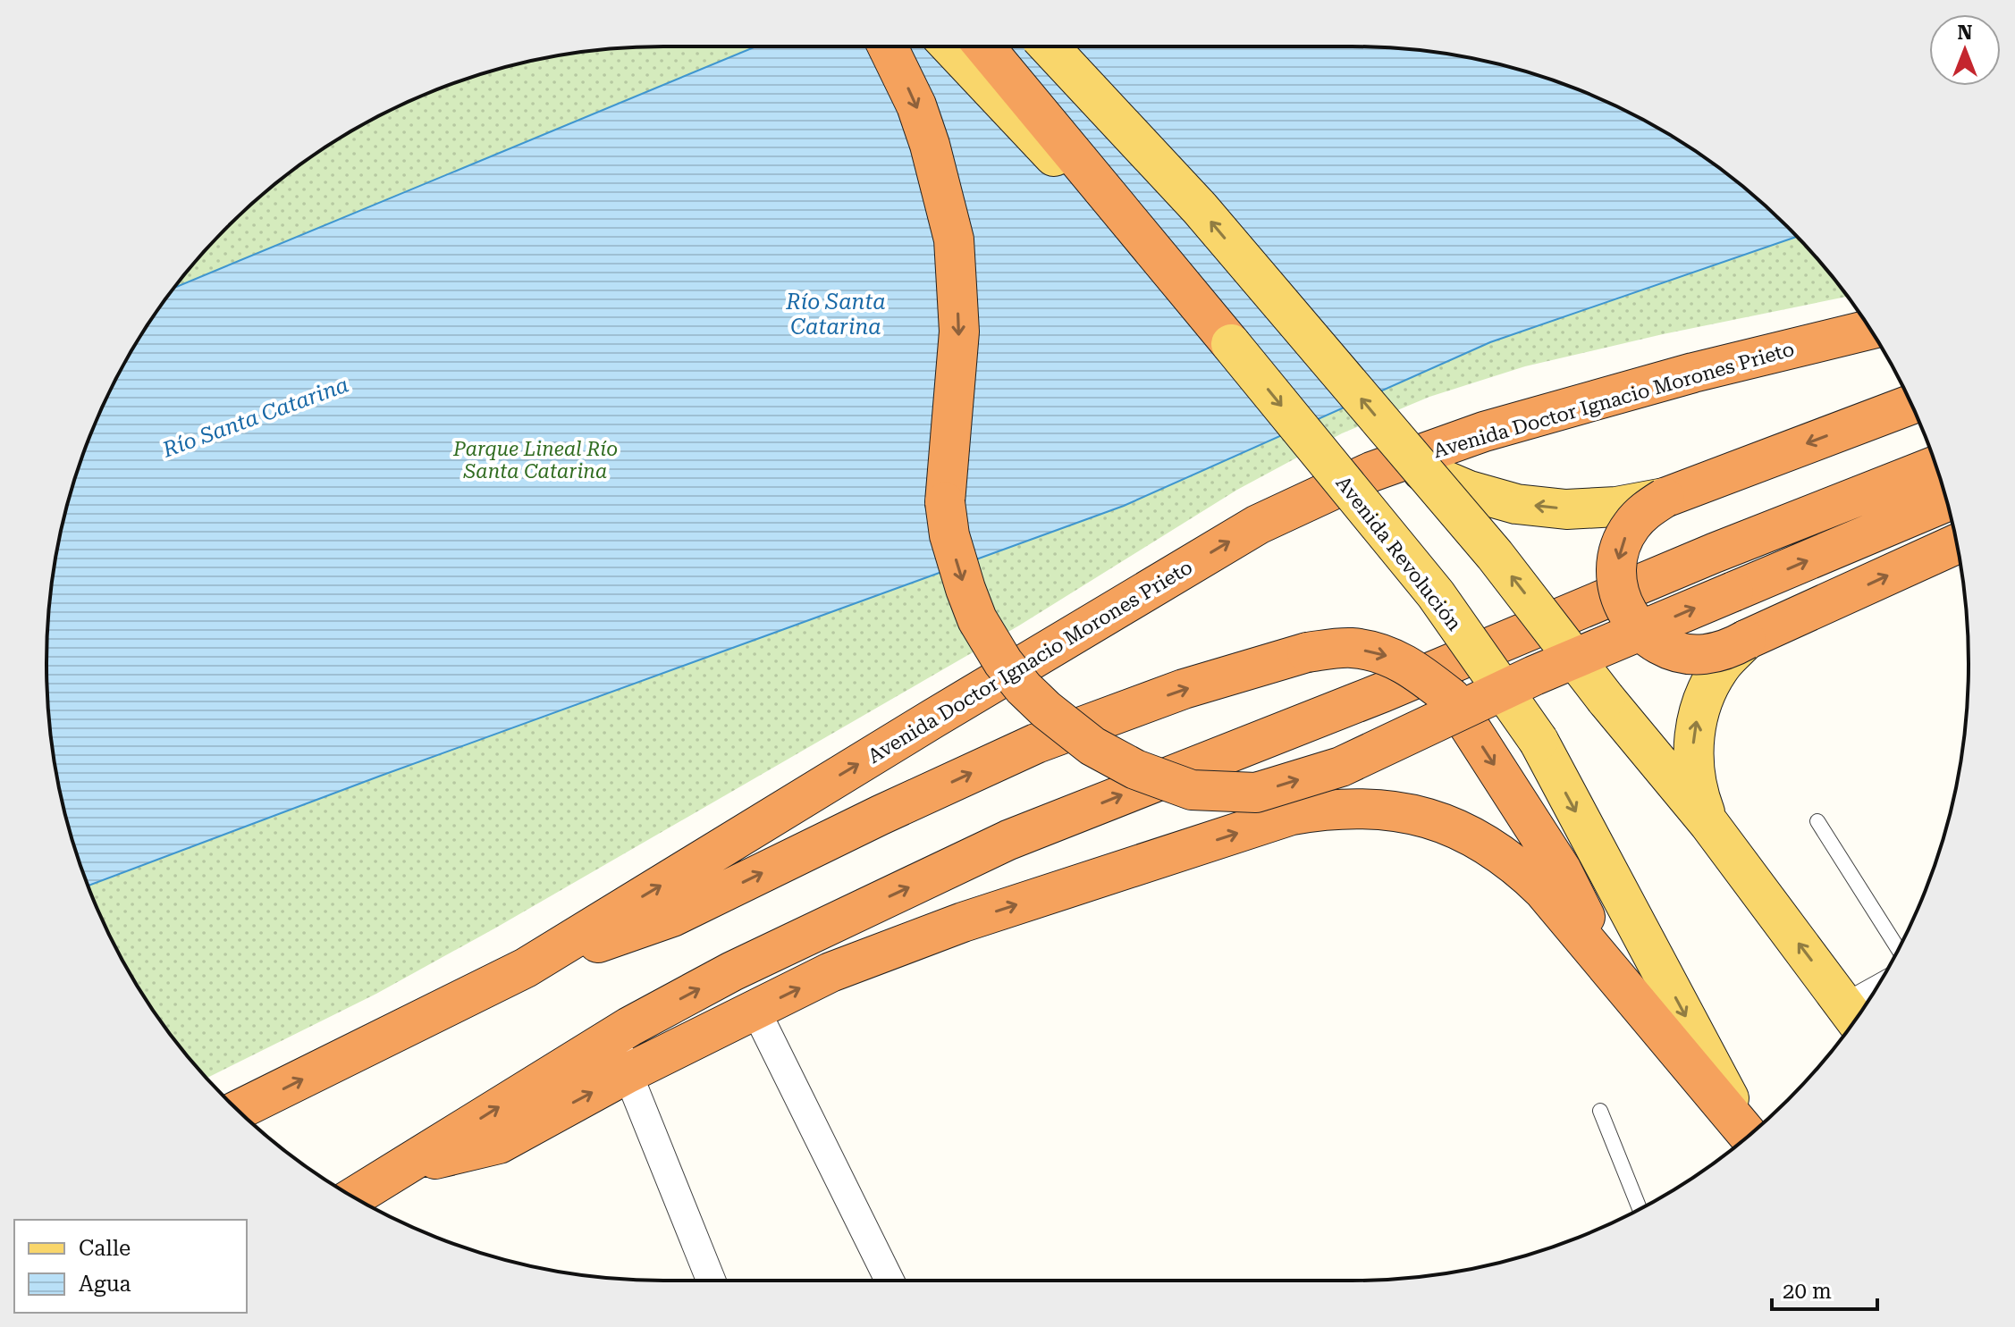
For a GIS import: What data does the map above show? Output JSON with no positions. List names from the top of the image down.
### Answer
{
  "streets": {
    "highway": ["Avenida Doctor Ignacio Morones Prieto"],
    "main road": ["Avenida Revolución"]
  },
  "water": ["Río Santa Catarina"],
  "parks": ["Parque Lineal Río Santa Catarina"],
  "legend": ["Calle", "Agua"],
  "scale_bar": "20 m",
  "north": "top"
}
